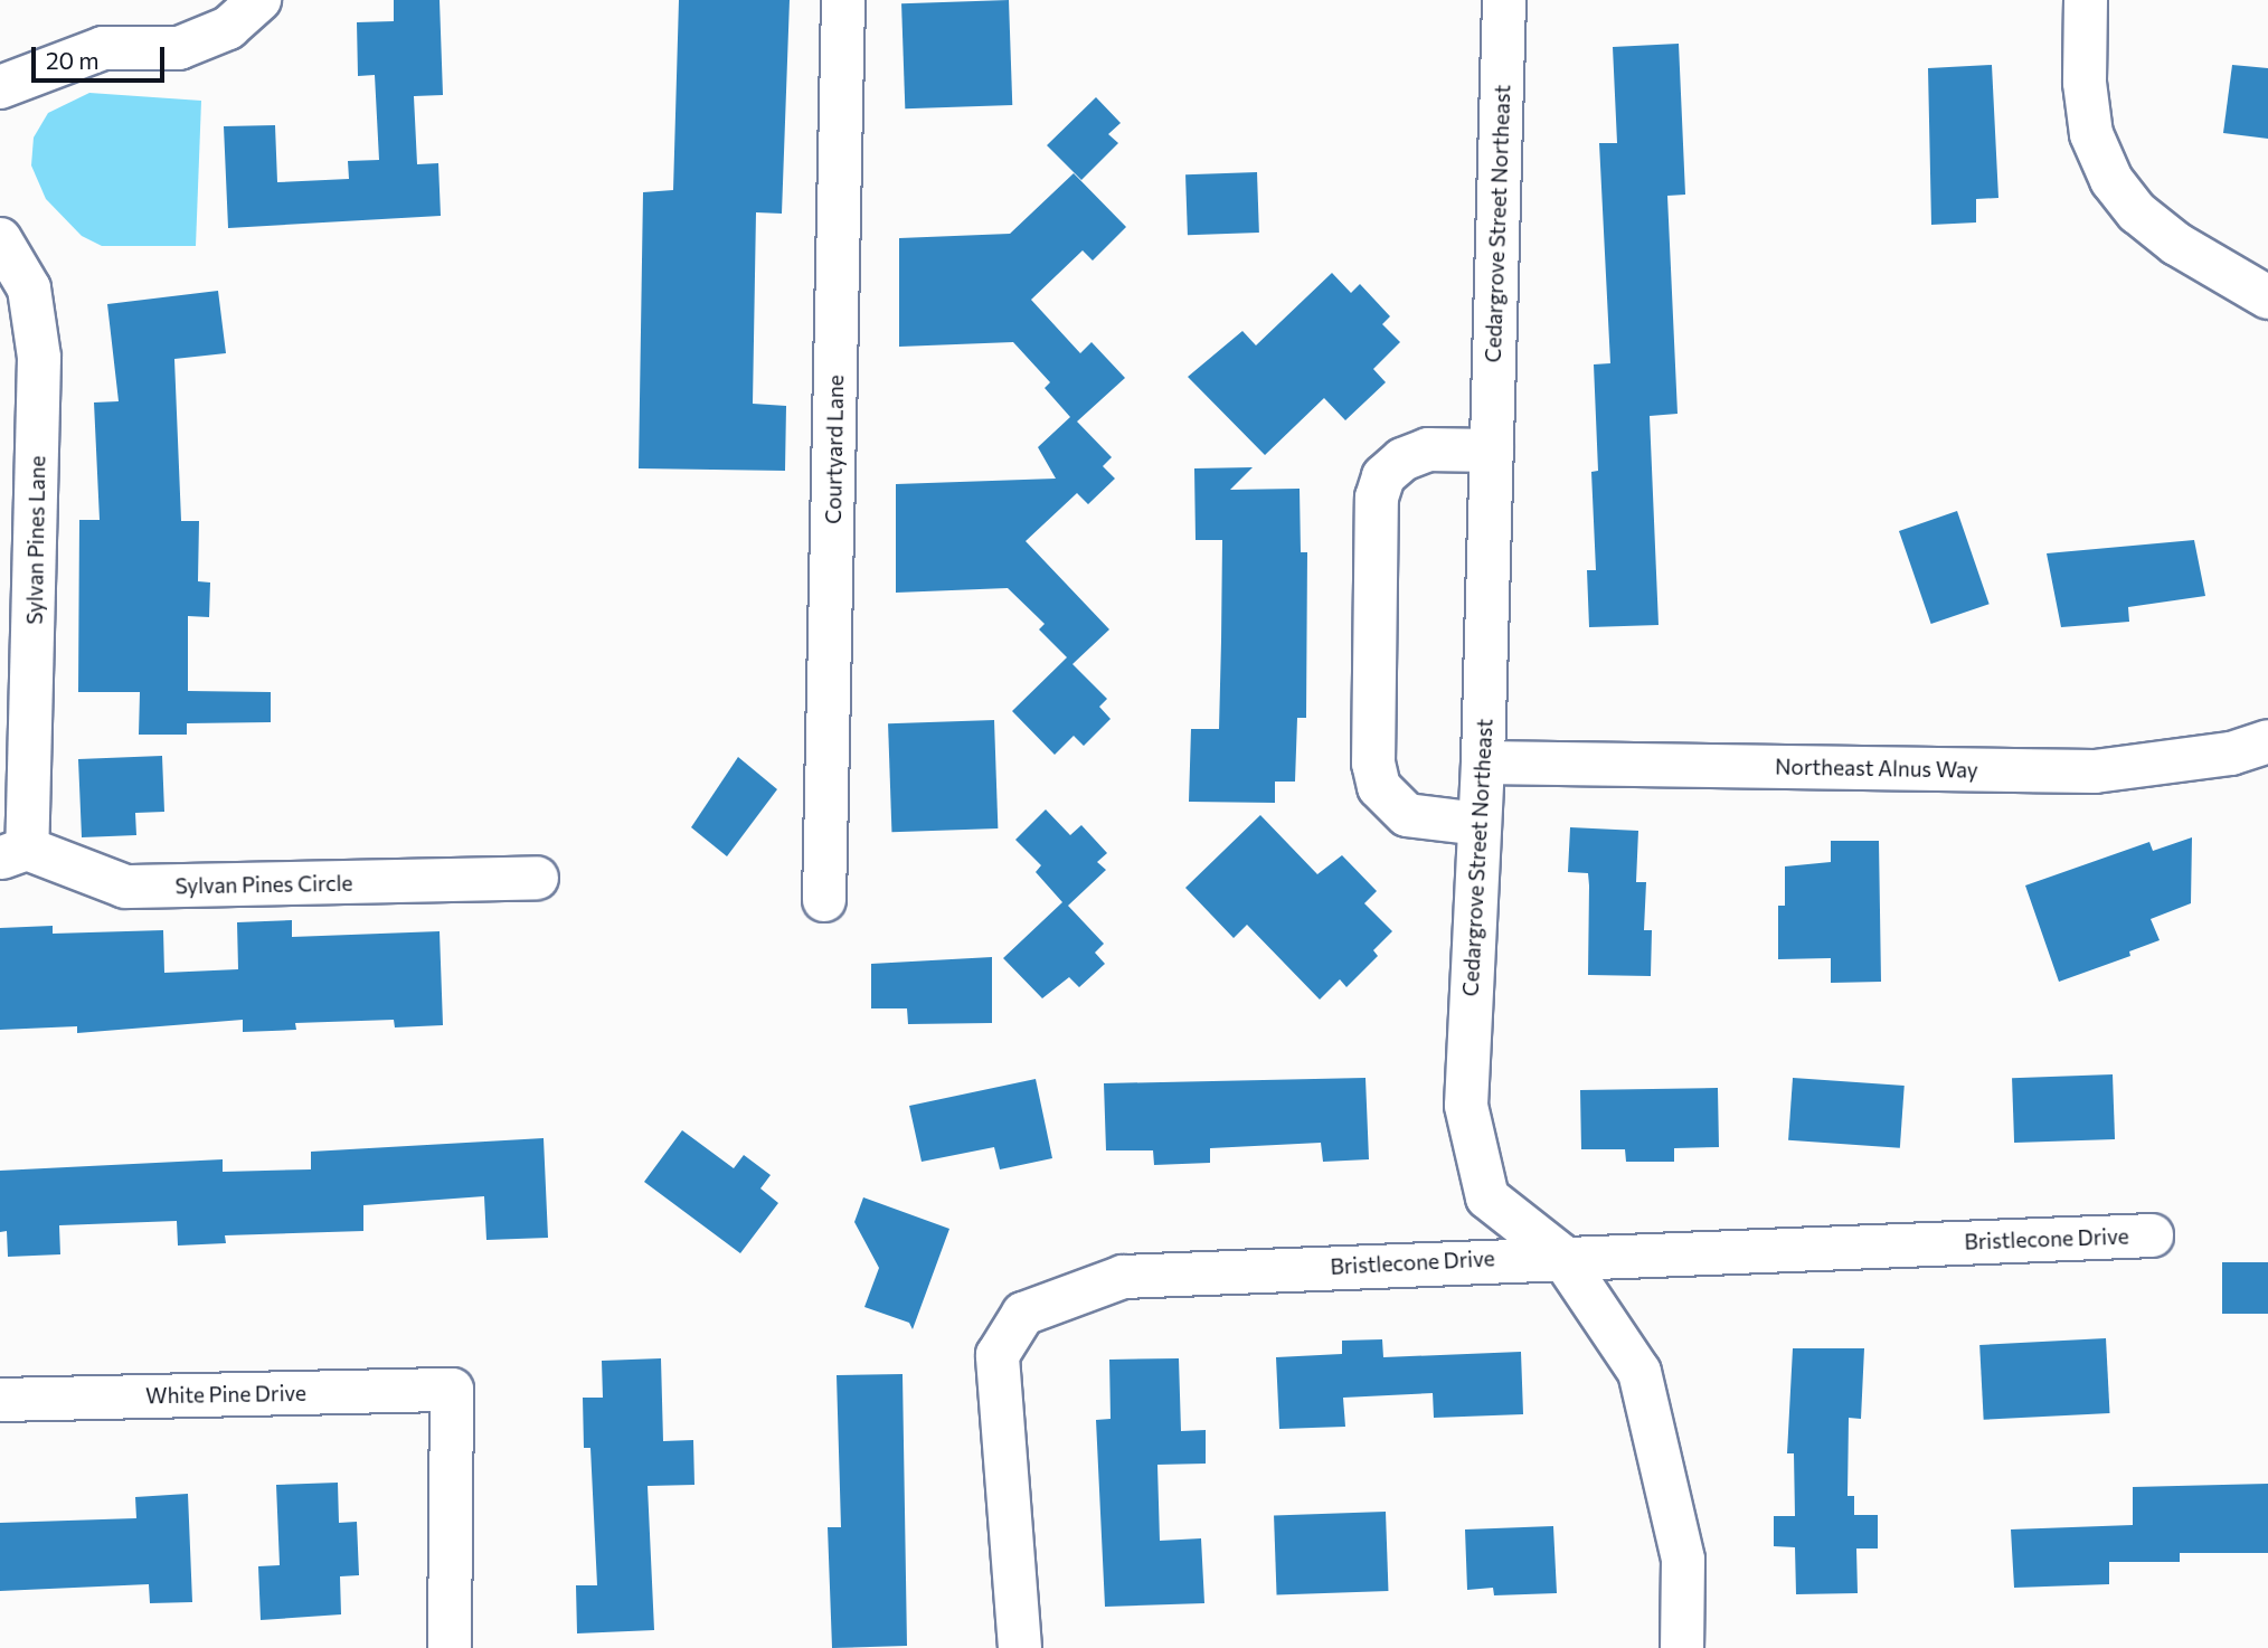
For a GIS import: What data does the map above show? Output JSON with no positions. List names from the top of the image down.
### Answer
{
  "streets": {
    "street": [
      "Cedargrove Street Northeast",
      "Courtyard Lane",
      "Sylvan Pines Lane",
      "Northeast Alnus Way",
      "Sylvan Pines Circle",
      "Bristlecone Drive",
      "White Pine Drive"
    ]
  },
  "crossings": [
    ["Cedargrove Street Northeast", "Northeast Alnus Way"],
    ["Cedargrove Street Northeast", "Bristlecone Drive"],
    ["Sylvan Pines Lane", "Sylvan Pines Circle"]
  ],
  "scale_bar": "20 m"
}
